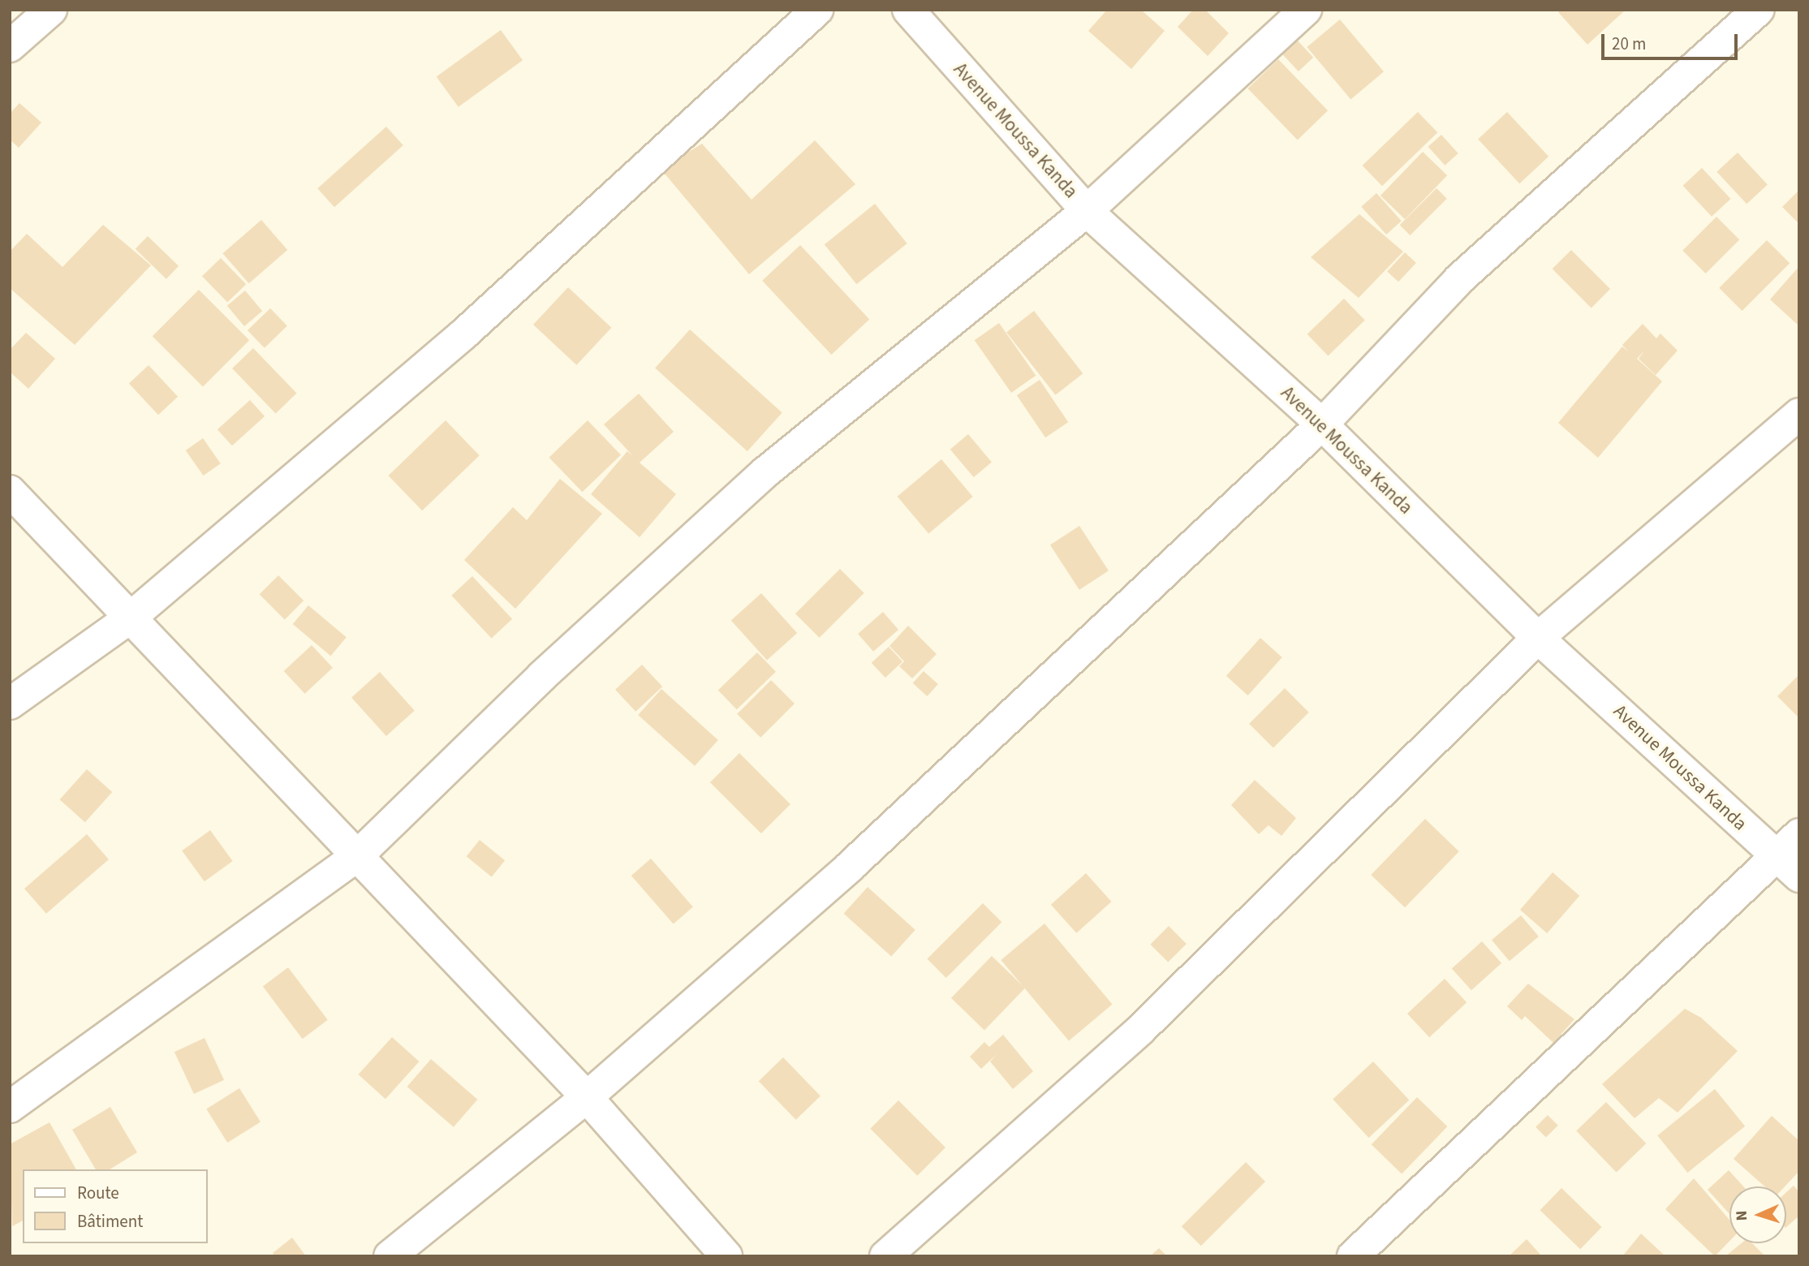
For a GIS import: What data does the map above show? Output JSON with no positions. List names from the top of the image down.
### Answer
{
  "streets": {
    "street": ["Avenue Moussa Kanda"]
  },
  "legend": ["Route", "Bâtiment"],
  "scale_bar": "20 m",
  "north": "left"
}
